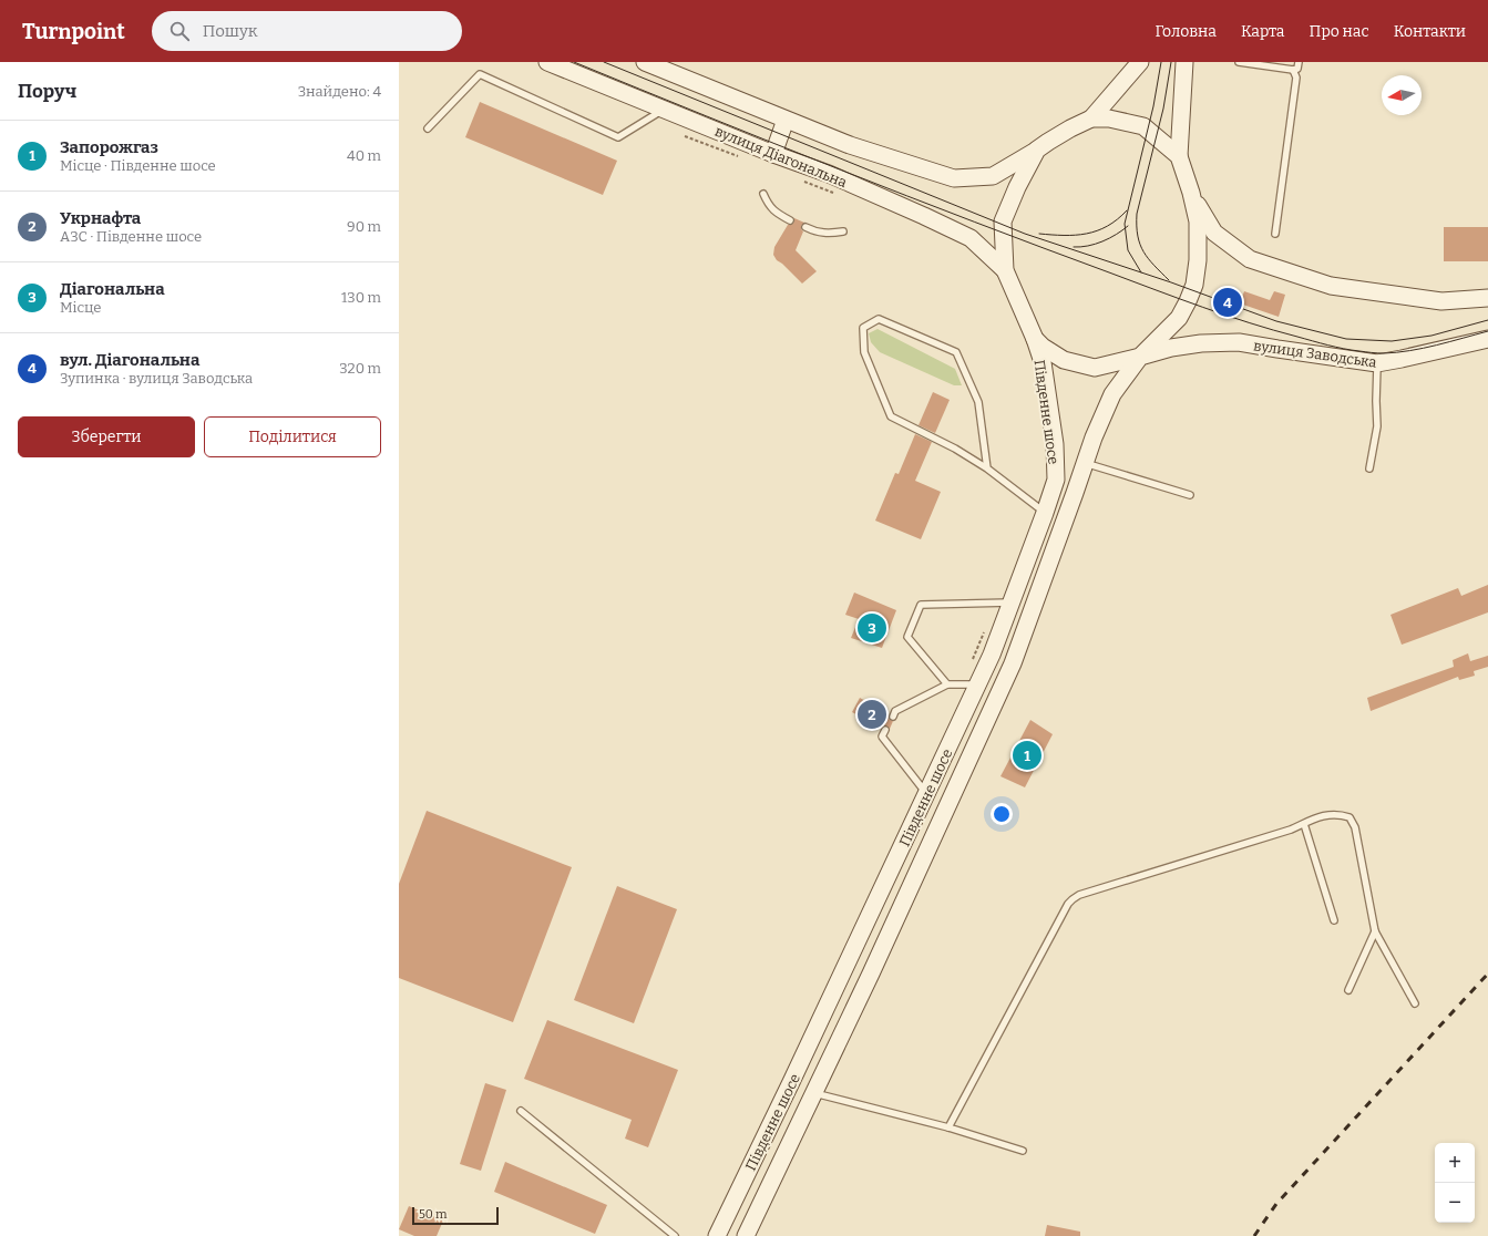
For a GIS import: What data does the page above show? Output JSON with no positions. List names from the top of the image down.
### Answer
{
  "streets": {
    "main road": ["вулиця Діагональна", "вулиця Заводська", "Південне шосе"]
  },
  "crossings": [
    ["вулиця Діагональна", "Південне шосе"],
    ["вулиця Заводська", "Південне шосе"]
  ],
  "scale_bar": "50 m",
  "north": "left",
  "page": {
    "header": "Turnpoint",
    "search": "Пошук",
    "nav": [
      "Головна",
      "Карта",
      "Про нас",
      "Контакти"
    ],
    "heading": ["Поруч", "Знайдено: 4"],
    "list": [
      {
        "mark": "1",
        "name": "Запорожгаз",
        "note": "Місце · Південне шосе",
        "value": "40 m"
      },
      {
        "mark": "2",
        "name": "Укрнафта",
        "note": "АЗС · Південне шосе",
        "value": "90 m"
      },
      {
        "mark": "3",
        "name": "Діагональна",
        "note": "Місце",
        "value": "130 m"
      },
      {
        "mark": "4",
        "name": "вул. Діагональна",
        "note": "Зупинка · вулиця Заводська",
        "value": "320 m"
      }
    ],
    "pins": [
      "4",
      "3",
      "2",
      "1"
    ],
    "buttons": ["Зберегти", "Поділитися"],
    "map_buttons": ["+", "−"],
    "scale": "50 m"
  }
}
